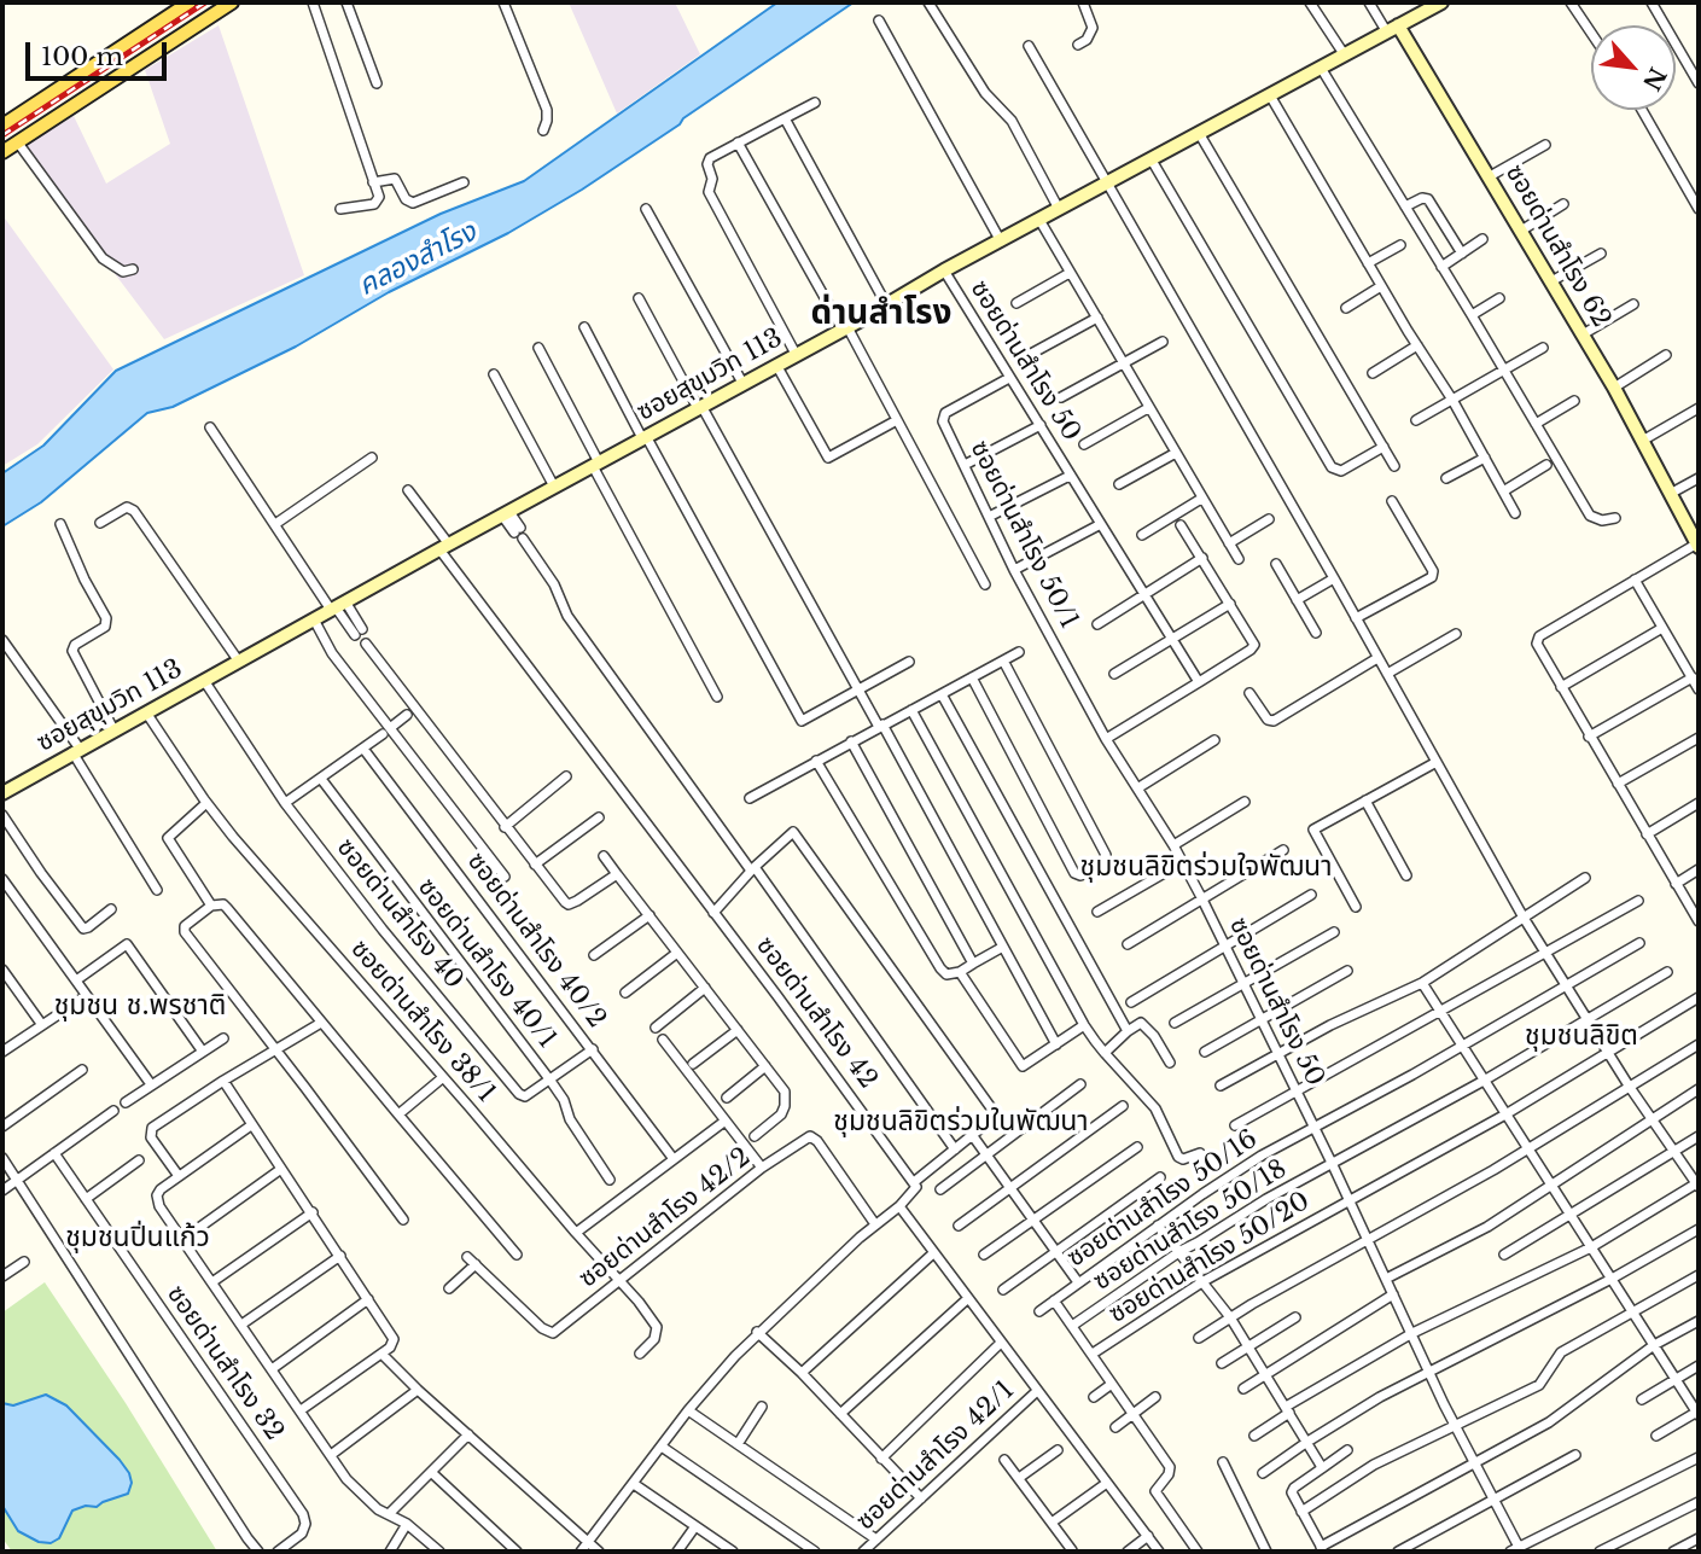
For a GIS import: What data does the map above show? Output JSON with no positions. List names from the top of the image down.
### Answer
{
  "streets": {
    "main road": ["ซอยด่านสำโรง 62", "ซอยสุขุมวิท 113"],
    "street": [
      "ซอยด่านสำโรง 50",
      "ซอยด่านสำโรง 50/1",
      "ซอยด่านสำโรง 40",
      "ซอยด่านสำโรง 40/2",
      "ซอยด่านสำโรง 40/1",
      "ซอยด่านสำโรง 42",
      "ซอยด่านสำโรง 38/1",
      "ซอยด่านสำโรง 50/16",
      "ซอยด่านสำโรง 42/2",
      "ซอยด่านสำโรง 50/18",
      "ซอยด่านสำโรง 50/20",
      "ซอยด่านสำโรง 32",
      "ซอยด่านสำโรง 42/1"
    ]
  },
  "crossings": [
    ["ซอยด่านสำโรง 62", "ซอยสุขุมวิท 113"],
    ["ซอยด่านสำโรง 50", "ซอยสุขุมวิท 113"],
    ["ซอยด่านสำโรง 50", "ซอยด่านสำโรง 50/1"],
    ["ซอยด่านสำโรง 50", "ซอยด่านสำโรง 50/16"],
    ["ซอยด่านสำโรง 50", "ซอยด่านสำโรง 50/18"],
    ["ซอยด่านสำโรง 50", "ซอยด่านสำโรง 50/20"],
    ["ซอยสุขุมวิท 113", "ซอยด่านสำโรง 40"],
    ["ซอยสุขุมวิท 113", "ซอยด่านสำโรง 42"],
    ["ซอยสุขุมวิท 113", "ซอยด่านสำโรง 38/1"],
    ["ซอยด่านสำโรง 40", "ซอยด่านสำโรง 40/2"],
    ["ซอยด่านสำโรง 40", "ซอยด่านสำโรง 40/1"],
    ["ซอยด่านสำโรง 38/1", "ซอยด่านสำโรง 42/2"]
  ],
  "districts": [
    "ด่านสำโรง",
    "ชุมชนลิขิตร่วมใจพัฒนา",
    "ชุมชน ช.พรชาติ",
    "ชุมชนลิขิต",
    "ชุมชนลิขิตร่วมในพัฒนา",
    "ชุมชนปิ่นแก้ว"
  ],
  "water": ["คลองสำโรง"],
  "scale_bar": "100 m",
  "north": "bottom right"
}
